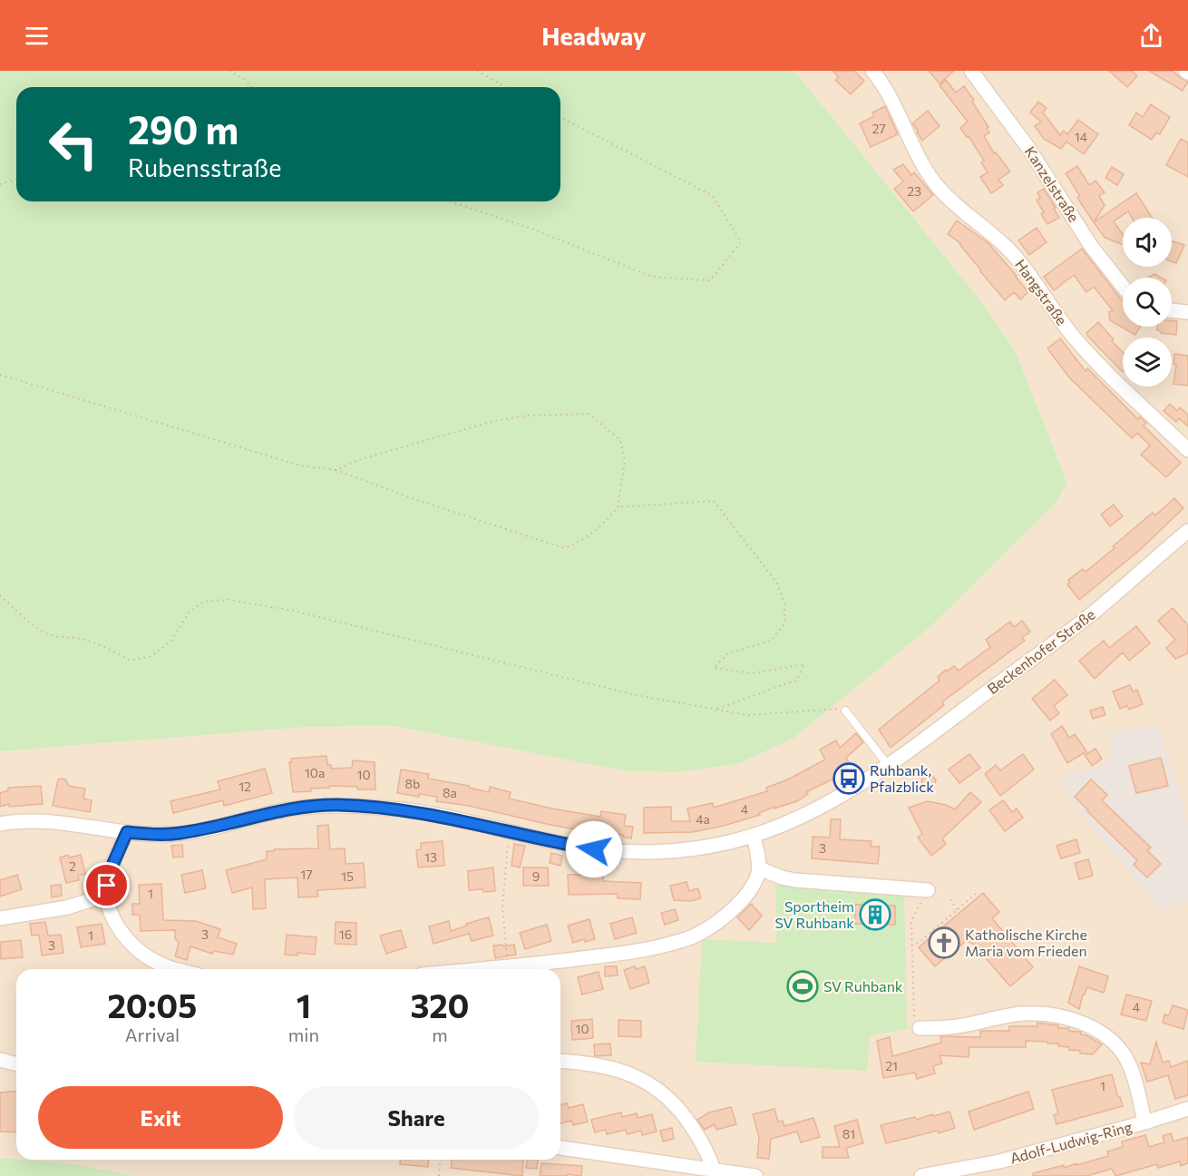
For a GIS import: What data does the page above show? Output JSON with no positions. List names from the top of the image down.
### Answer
{
  "streets": {
    "street": [
      "Kanzelstraße",
      "Hangstraße",
      "Beckenhofer Straße",
      "Adolf-Ludwig-Ring"
    ]
  },
  "places": {
    "bus stop": ["Ruhbank, Pfalzblick"],
    "building": ["Sportheim SV Ruhbank"],
    "church": ["Katholische Kirche Maria vom Frieden"],
    "sports": ["SV Ruhbank"]
  },
  "house_numbers": [
    "27",
    "14",
    "23",
    "10a",
    "10",
    "8b",
    "12",
    "8a",
    "4",
    "4a",
    "3",
    "13",
    "2",
    "17",
    "15",
    "9",
    "1",
    "3",
    "16",
    "1",
    "3",
    "4",
    "10",
    "21",
    "1",
    "81"
  ],
  "page": {
    "header": "Headway",
    "turn": ["290 m", "Rubensstraße"],
    "eta": [
      "20:05",
      "Arrival",
      "1",
      "min",
      "320",
      "m"
    ],
    "buttons": ["Exit", "Share"]
  }
}
